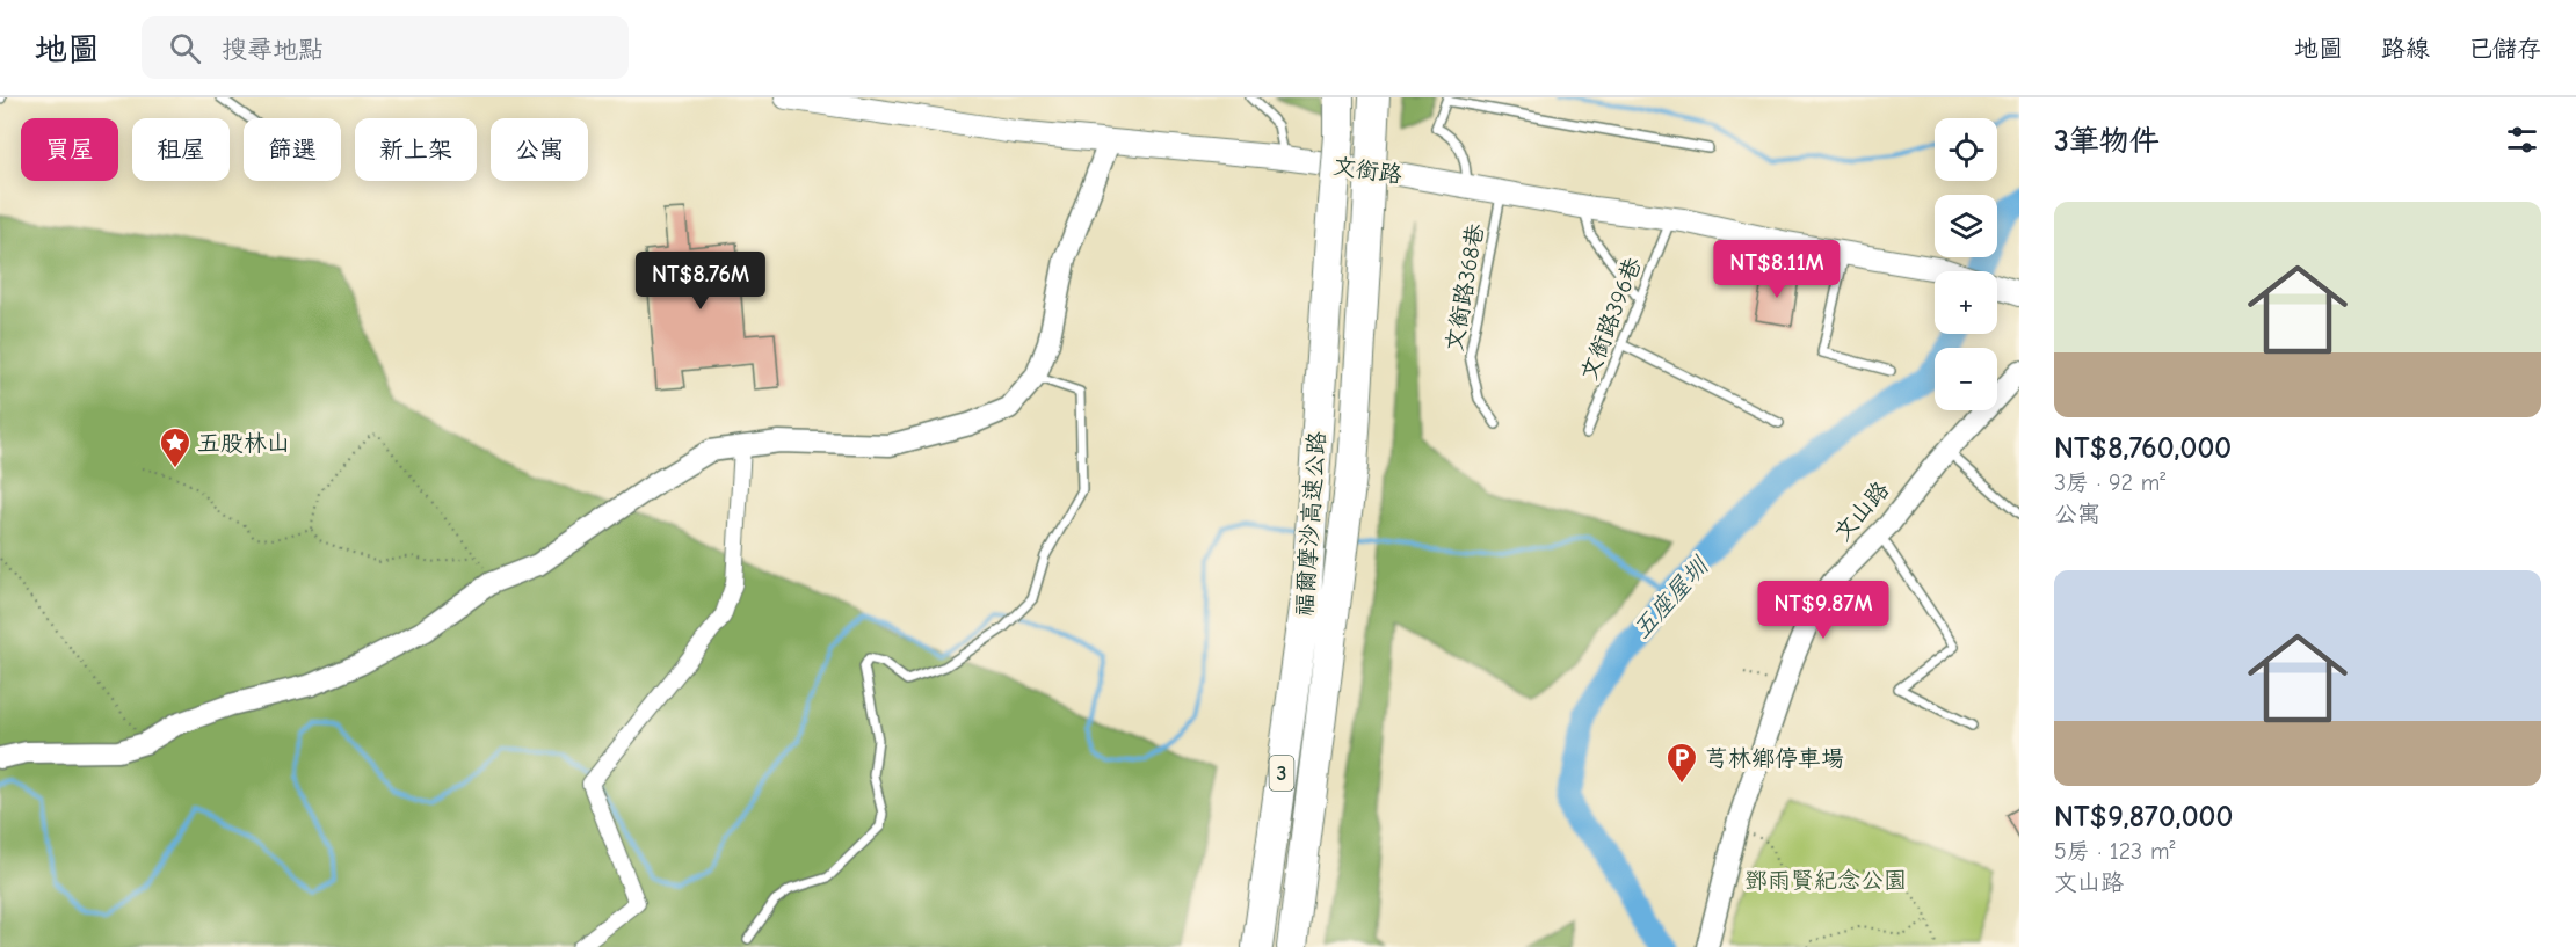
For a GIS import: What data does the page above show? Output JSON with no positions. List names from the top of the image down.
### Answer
{
  "streets": {
    "highway": ["福爾摩沙高速公路", "3"],
    "main road": ["文銜路"],
    "street": ["文山路"],
    "lane": ["文銜路368巷", "文銜路396巷"]
  },
  "crossings": [
    ["文銜路", "文銜路368巷"],
    ["文銜路", "文銜路396巷"]
  ],
  "water": ["五座屋圳"],
  "parks": ["鄧雨賢紀念公園"],
  "places": {
    "place": ["五股林山"],
    "parking": ["芎林鄉停車場"]
  },
  "page": {
    "header": "地圖",
    "search": "搜尋地點",
    "nav": ["地圖", "路線", "已儲存"],
    "heading": "3筆物件",
    "map_buttons": ["+", "−"],
    "chip": [
      "買屋",
      "租屋",
      "篩選",
      "新上架",
      "公寓"
    ],
    "list": [
      {
        "name": "NT$8,760,000",
        "note": "3房 · 92 m² · 公寓"
      },
      {
        "name": "NT$9,870,000",
        "note": "5房 · 123 m² · 文山路"
      }
    ],
    "price": ["NT$8.11M", "NT$8.76M", "NT$9.87M"]
  }
}
